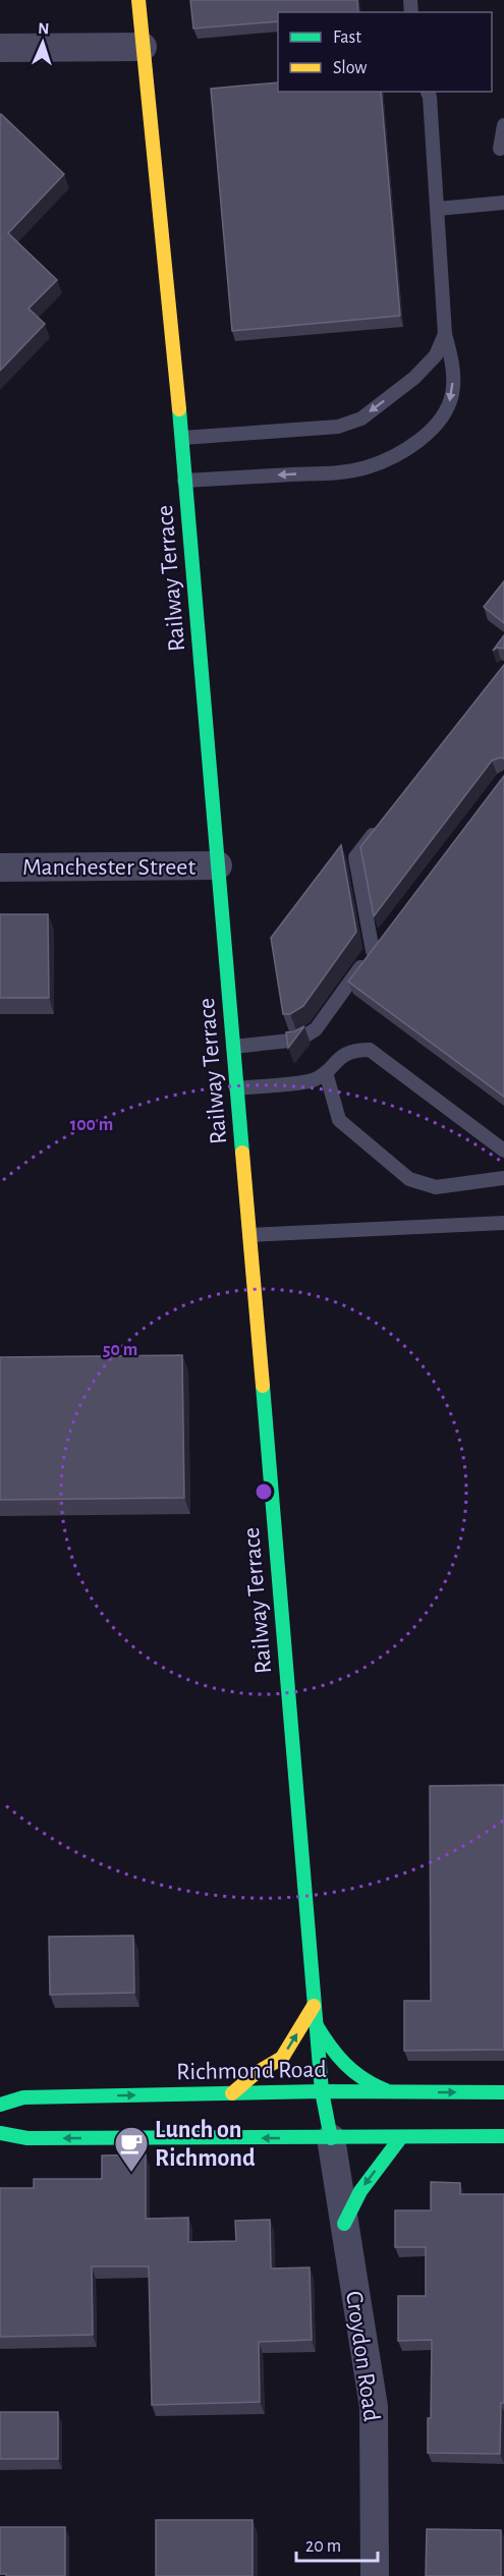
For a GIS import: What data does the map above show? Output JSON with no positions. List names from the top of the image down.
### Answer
{
  "streets": {
    "main road": ["Railway Terrace", "Richmond Road"],
    "street": ["Manchester Street", "Croydon Road"]
  },
  "crossings": [
    ["Railway Terrace", "Manchester Street"],
    ["Railway Terrace", "Richmond Road"],
    ["Railway Terrace", "Croydon Road"]
  ],
  "places": {
    "cafe": ["Lunch on Richmond"]
  },
  "legend": ["Fast", "Slow"],
  "scale_bar": "20 m",
  "north": "top",
  "rings": ["100 m", "50 m"]
}
